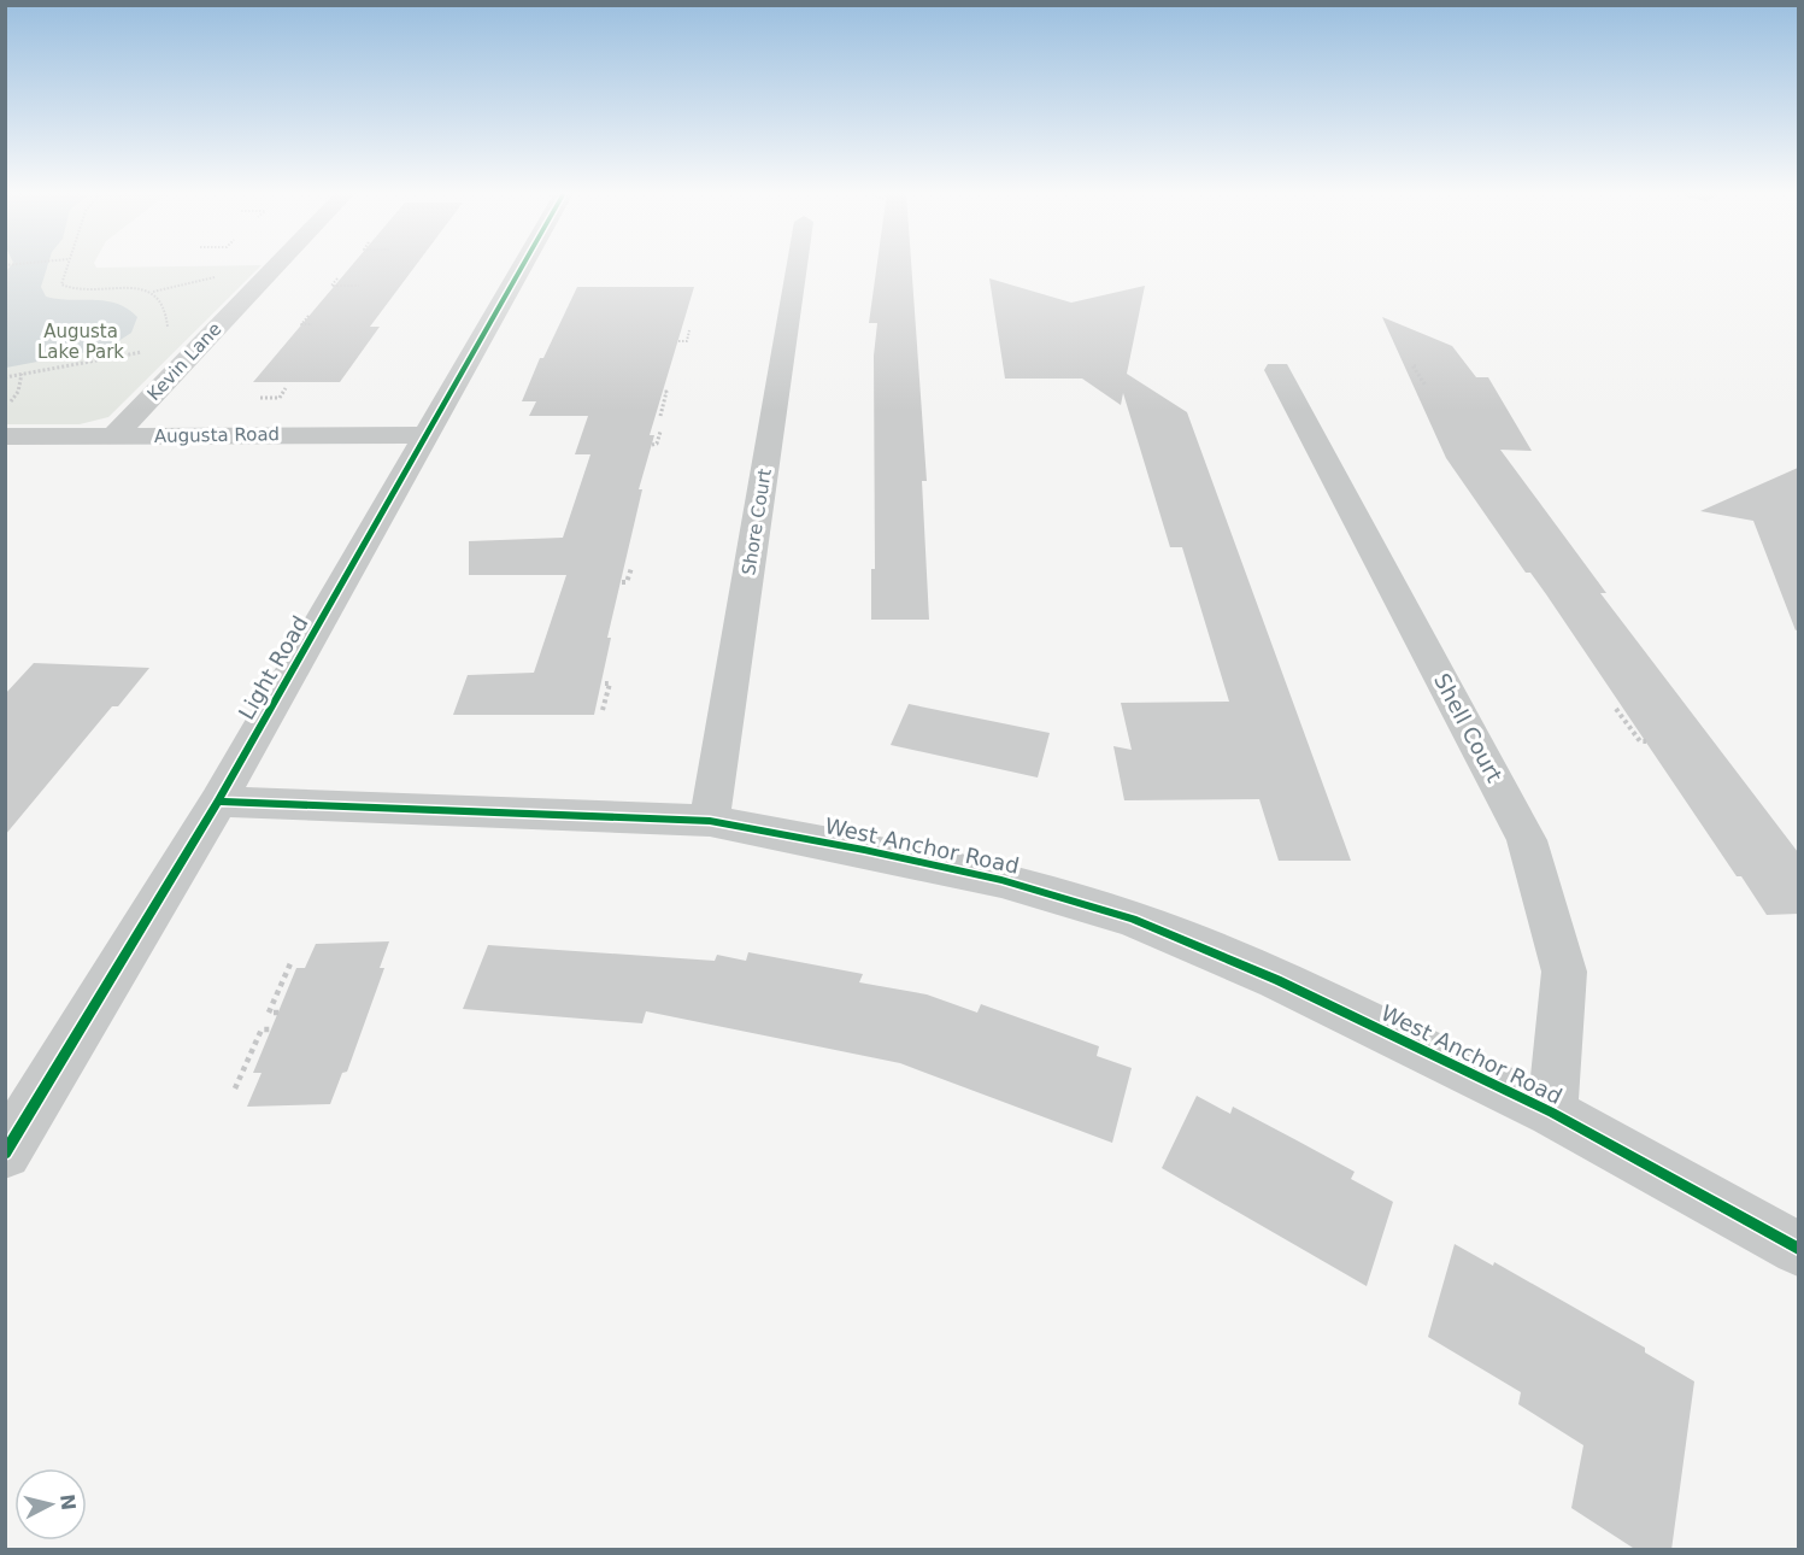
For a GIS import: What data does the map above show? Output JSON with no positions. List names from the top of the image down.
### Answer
{
  "streets": {
    "street": [
      "Kevin Lane",
      "Augusta Road",
      "Shore Court",
      "Light Road",
      "Shell Court",
      "West Anchor Road"
    ]
  },
  "crossings": [
    ["Kevin Lane", "Augusta Road"],
    ["Augusta Road", "Light Road"],
    ["Shore Court", "West Anchor Road"],
    ["Light Road", "West Anchor Road"],
    ["Shell Court", "West Anchor Road"]
  ],
  "parks": ["Augusta Lake Park"],
  "north": "right"
}
